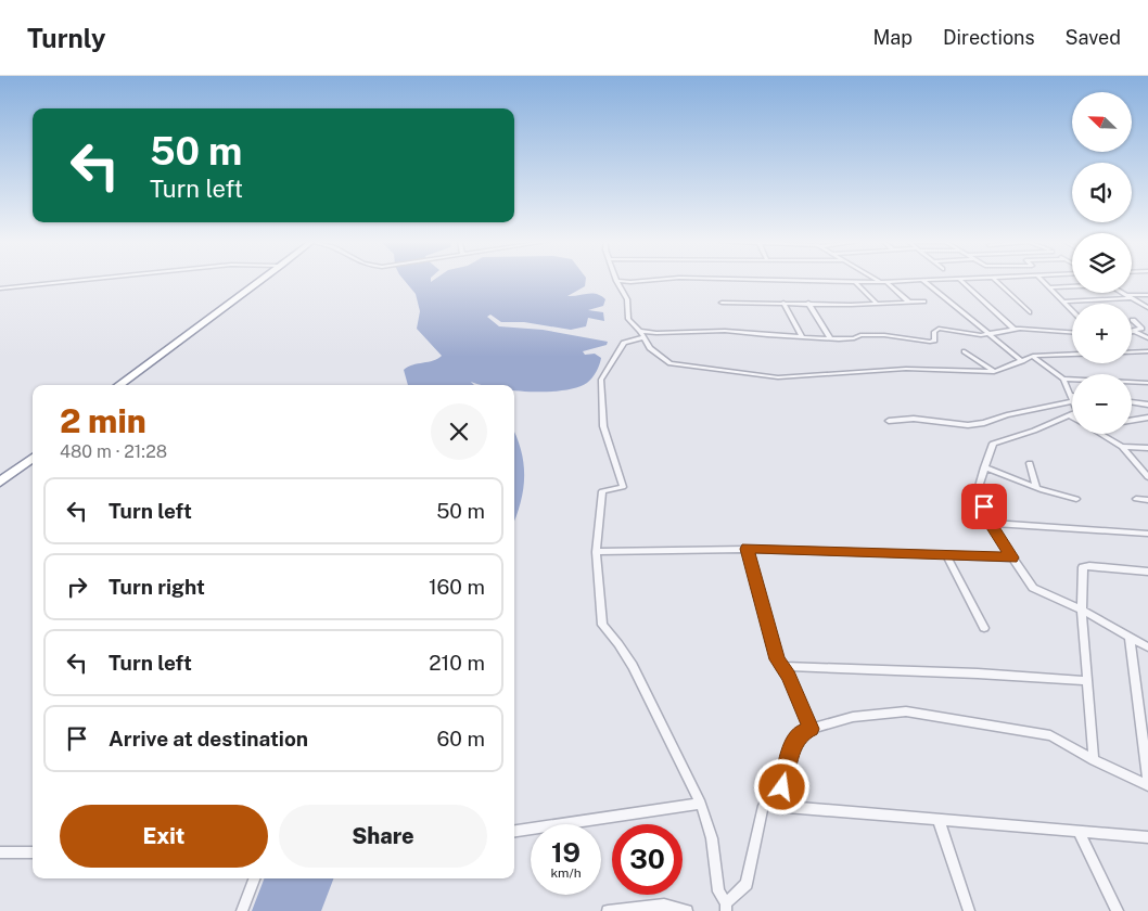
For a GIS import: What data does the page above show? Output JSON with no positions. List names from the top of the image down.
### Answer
{
  "north": "top left",
  "page": {
    "header": "Turnly",
    "nav": ["Map", "Directions", "Saved"],
    "map_buttons": ["+", "−"],
    "turn": ["50 m", "Turn left"],
    "heading": ["2 min", "480 m · 21:28"],
    "list": [
      {
        "name": "Turn left",
        "value": "50 m"
      },
      {
        "name": "Turn right",
        "value": "160 m"
      },
      {
        "name": "Turn left",
        "value": "210 m"
      },
      {
        "name": "Arrive at destination",
        "value": "60 m"
      }
    ],
    "buttons": ["Exit", "Share"],
    "speed": "19 km/h",
    "limit": "30"
  }
}
